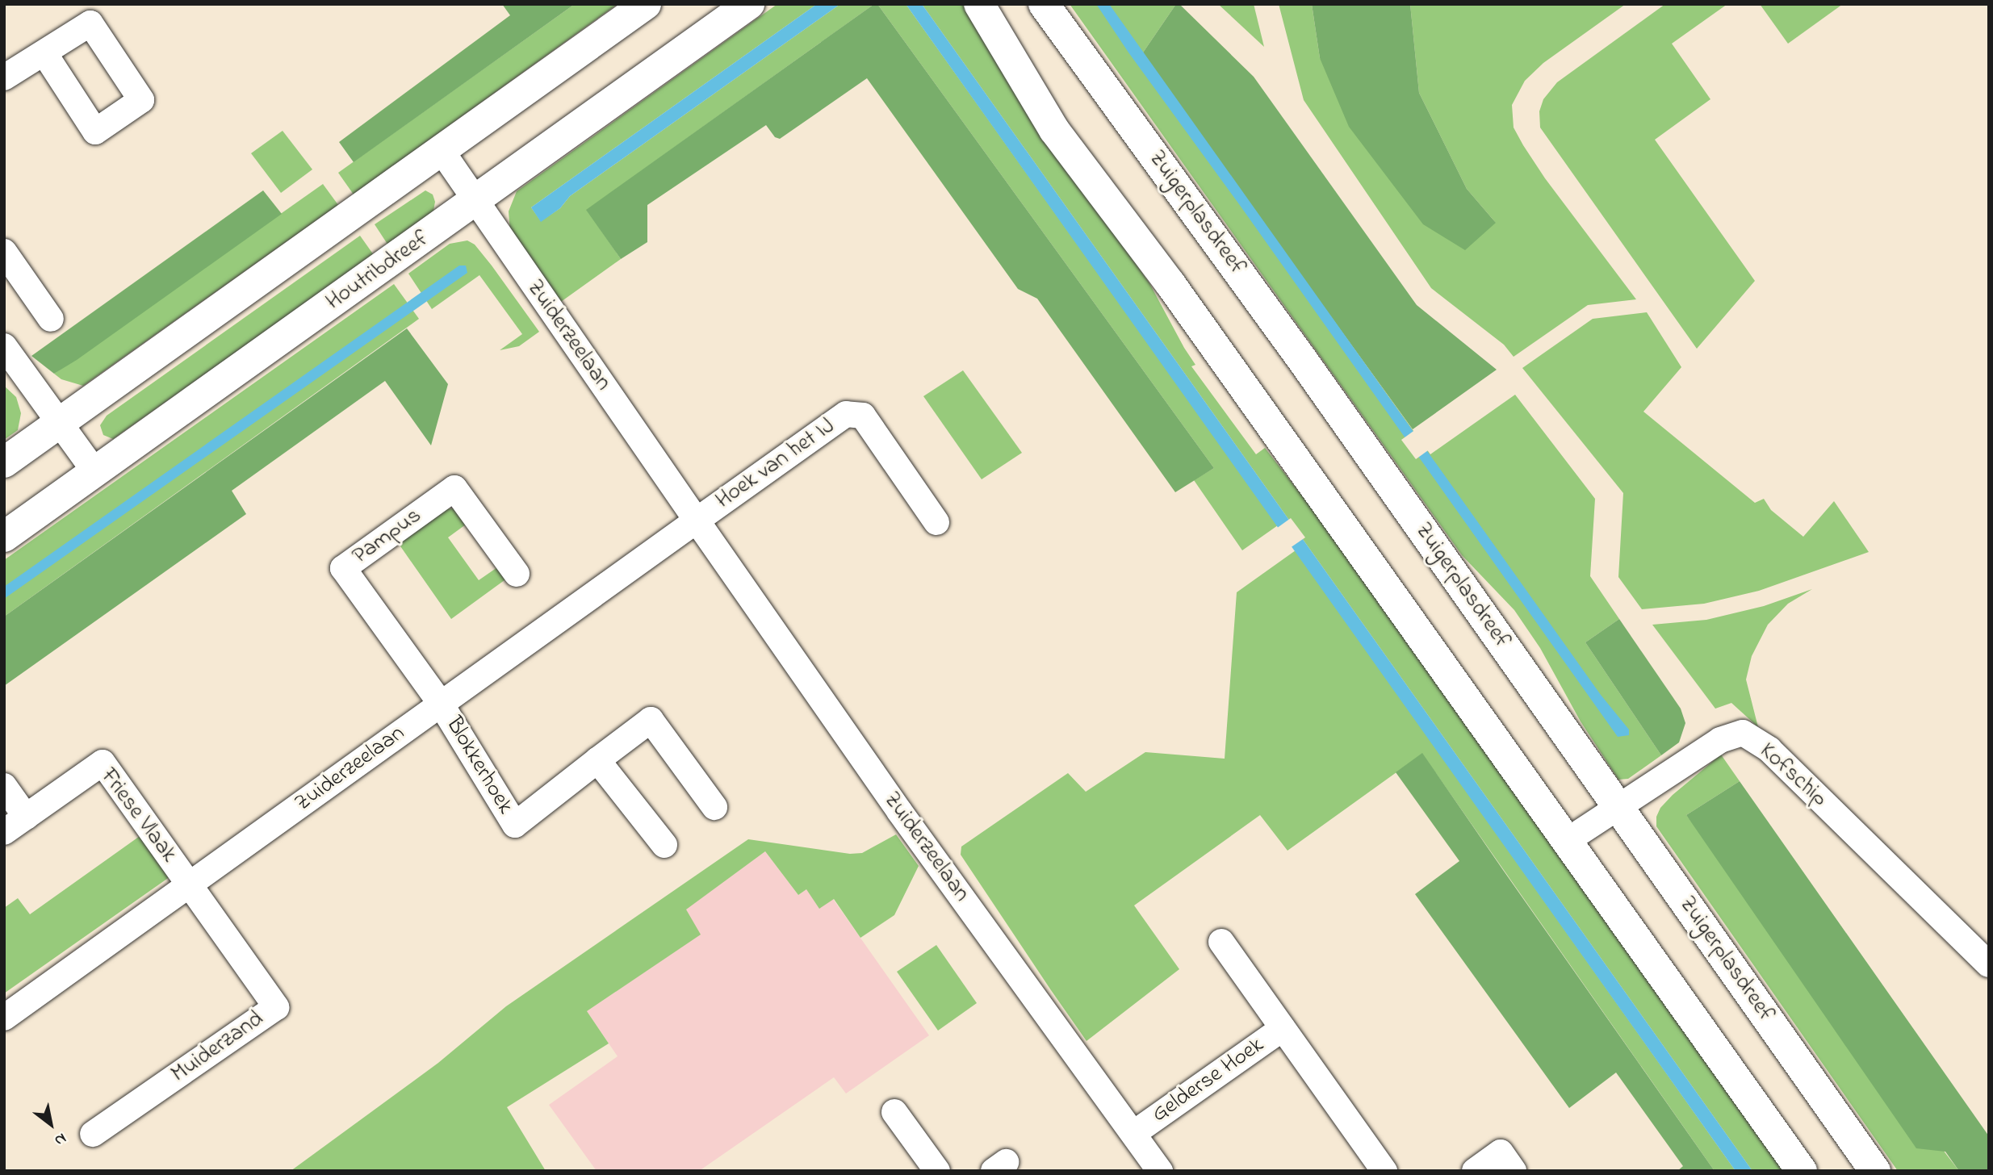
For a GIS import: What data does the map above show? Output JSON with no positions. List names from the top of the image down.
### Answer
{
  "streets": {
    "main road": ["Zuigerplasdreef", "Houtribdreef"],
    "street": [
      "Zuiderzeelaan",
      "Hoek van het IJ",
      "Pampus",
      "Blokkerhoek",
      "Kofschip",
      "Friese Vlaak",
      "Muiderzand",
      "Gelderse Hoek"
    ]
  },
  "crossings": [
    ["Zuigerplasdreef", "Kofschip"],
    ["Houtribdreef", "Zuiderzeelaan"],
    ["Zuiderzeelaan", "Hoek van het IJ"],
    ["Zuiderzeelaan", "Pampus"],
    ["Zuiderzeelaan", "Blokkerhoek"],
    ["Zuiderzeelaan", "Friese Vlaak"],
    ["Zuiderzeelaan", "Muiderzand"],
    ["Zuiderzeelaan", "Gelderse Hoek"],
    ["Pampus", "Blokkerhoek"],
    ["Friese Vlaak", "Muiderzand"]
  ],
  "north": "bottom right"
}
